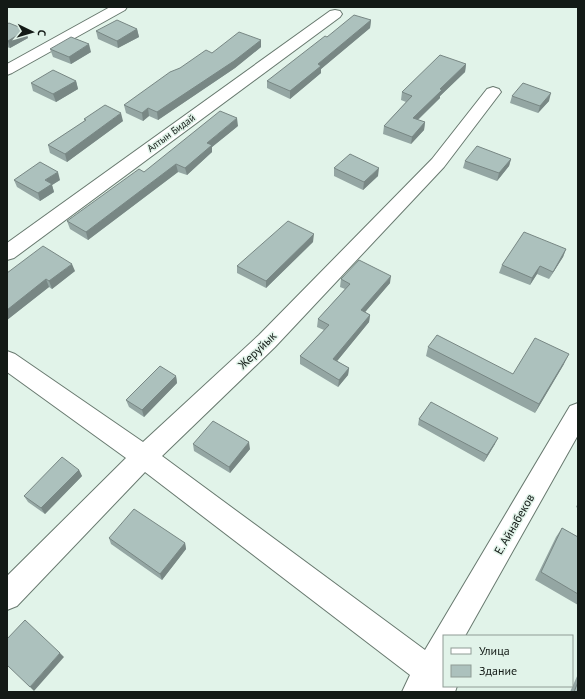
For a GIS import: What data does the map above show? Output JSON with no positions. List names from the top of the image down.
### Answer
{
  "streets": {
    "street": ["Алтын Бидай", "Жеруйык", "Е. Айнабеков"]
  },
  "legend": ["Улица", "Здание"],
  "north": "right"
}
